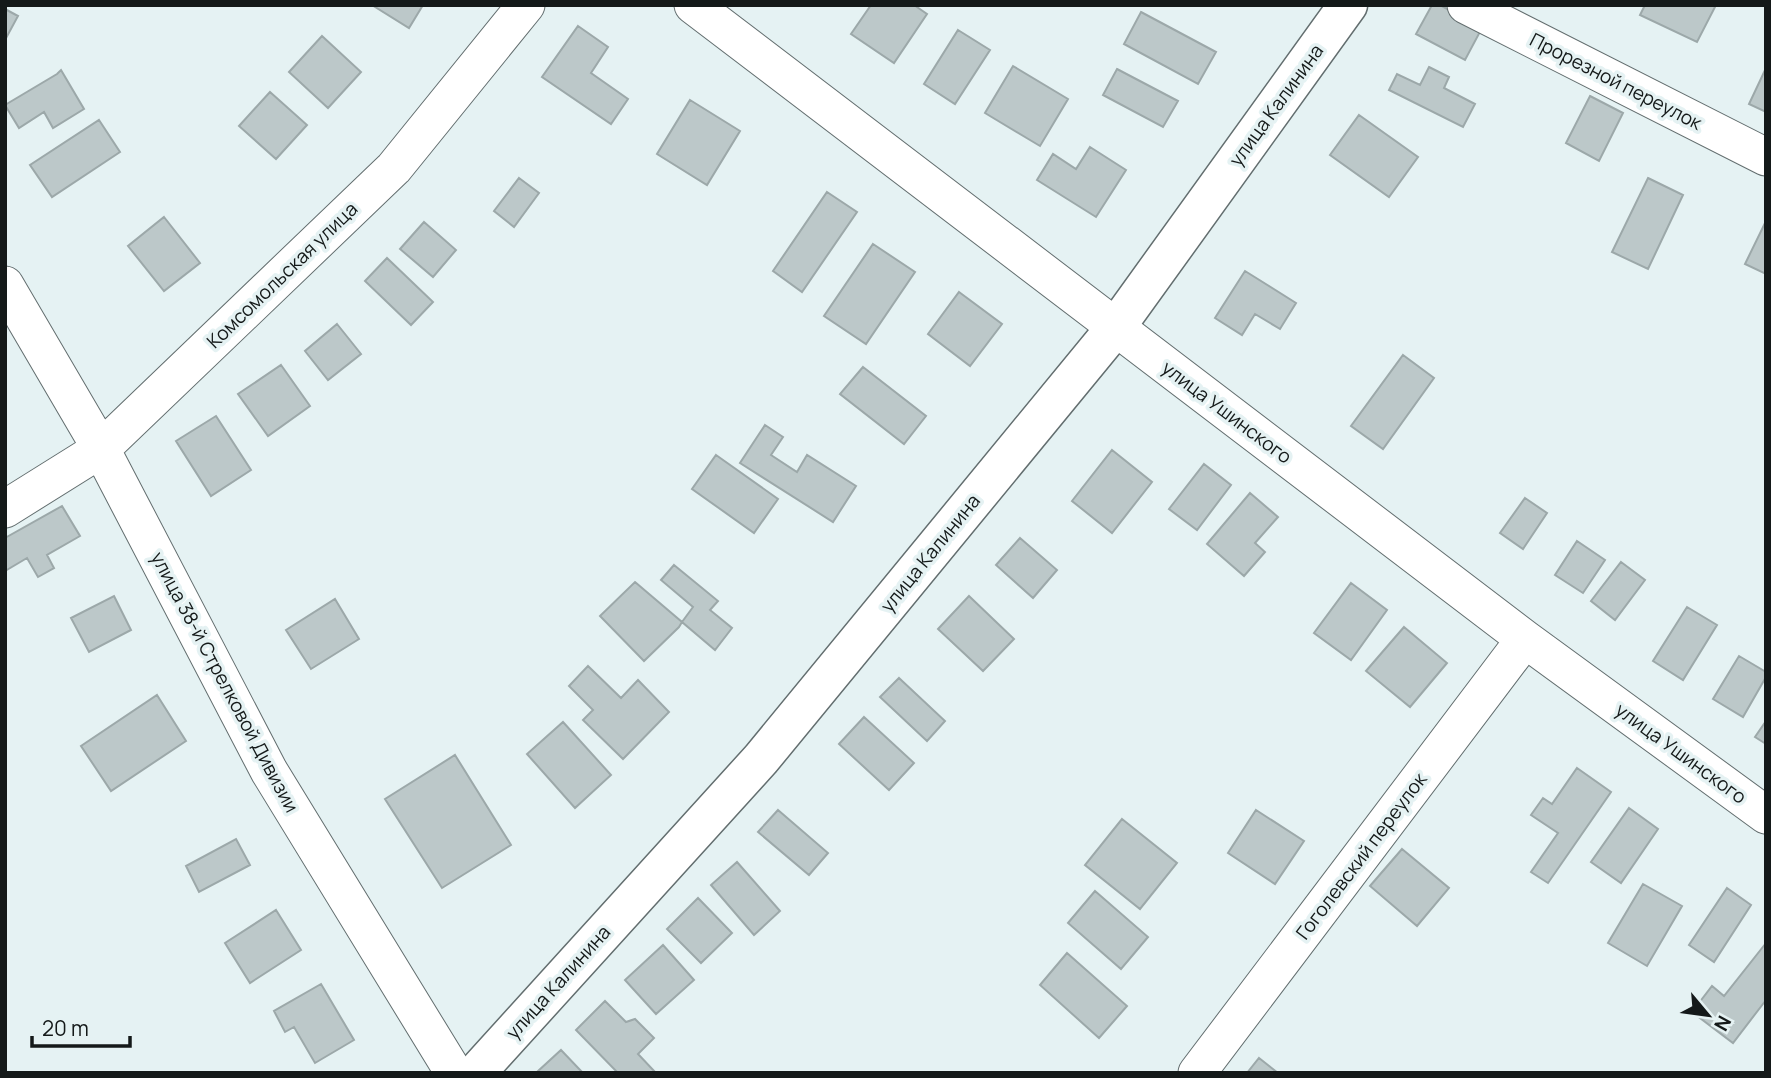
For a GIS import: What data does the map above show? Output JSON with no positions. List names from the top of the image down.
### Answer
{
  "streets": {
    "street": [
      "Прорезной переулок",
      "улица Калинина",
      "Комсомольская улица",
      "улица Ушинского",
      "улица 38-й Стрелковой Дивизии",
      "Гоголевский переулок"
    ]
  },
  "crossings": [
    ["улица Калинина", "улица Ушинского"],
    ["Комсомольская улица", "улица 38-й Стрелковой Дивизии"],
    ["улица Ушинского", "Гоголевский переулок"]
  ],
  "scale_bar": "20 m",
  "north": "bottom right"
}
